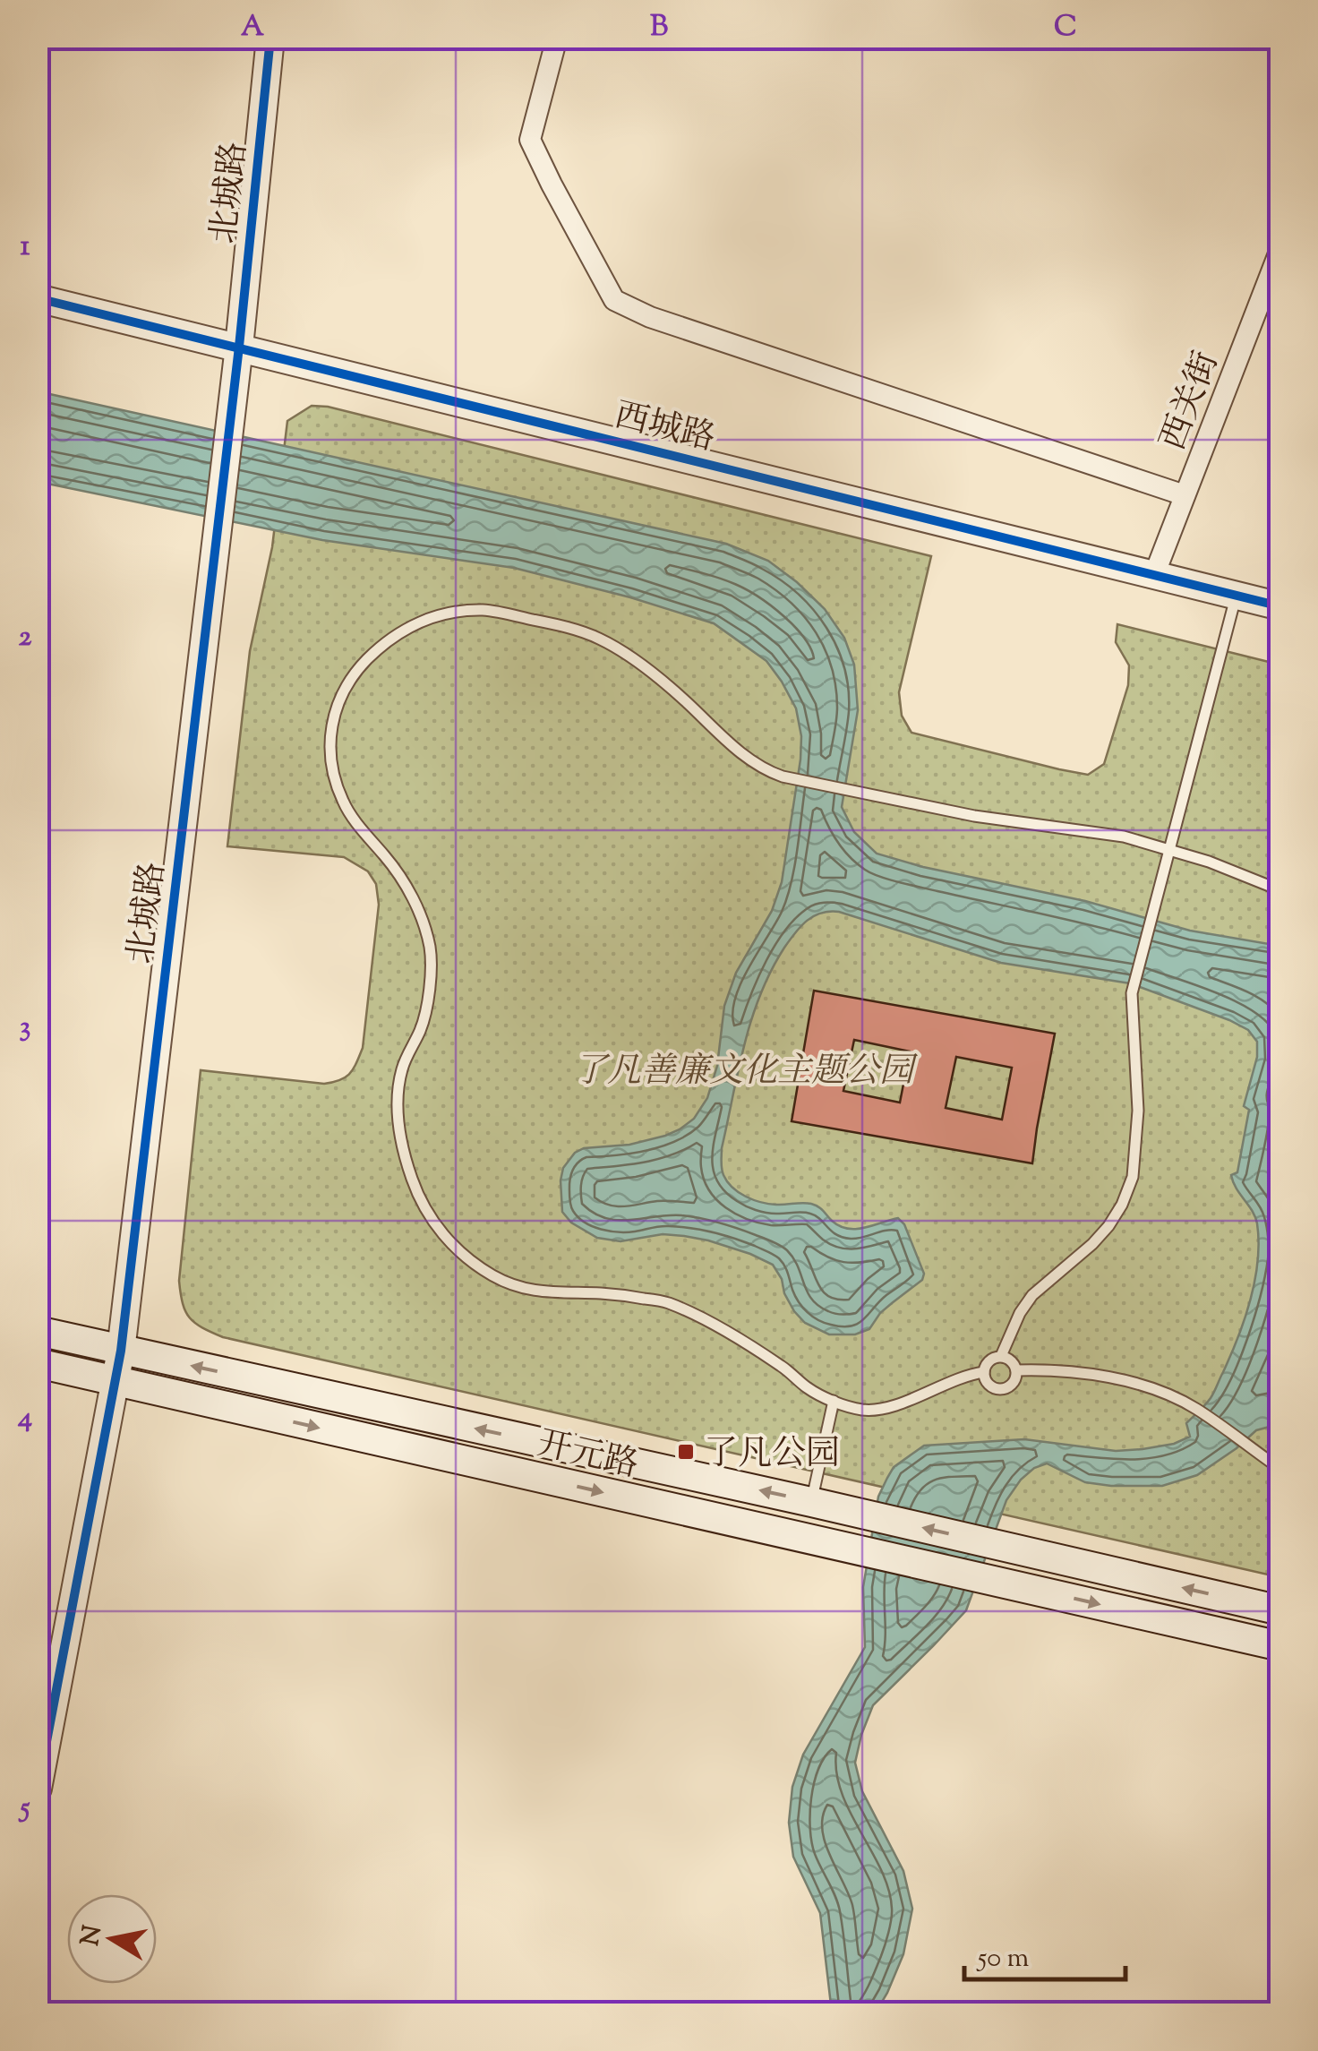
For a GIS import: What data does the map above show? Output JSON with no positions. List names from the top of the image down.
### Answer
{
  "streets": {
    "main road": ["开元路"],
    "street": ["北城路", "西关街", "西城路"]
  },
  "crossings": [
    ["北城路", "西城路"],
    ["北城路", "开元路"],
    ["西关街", "西城路"]
  ],
  "parks": ["了凡善廉文化主题公园"],
  "places": {
    "transit": ["了凡公园"]
  },
  "scale_bar": "50 m",
  "north": "left",
  "grid": {
    "columns": ["A", "B", "C"],
    "rows": [
      "1",
      "2",
      "3",
      "4",
      "5"
    ]
  }
}
